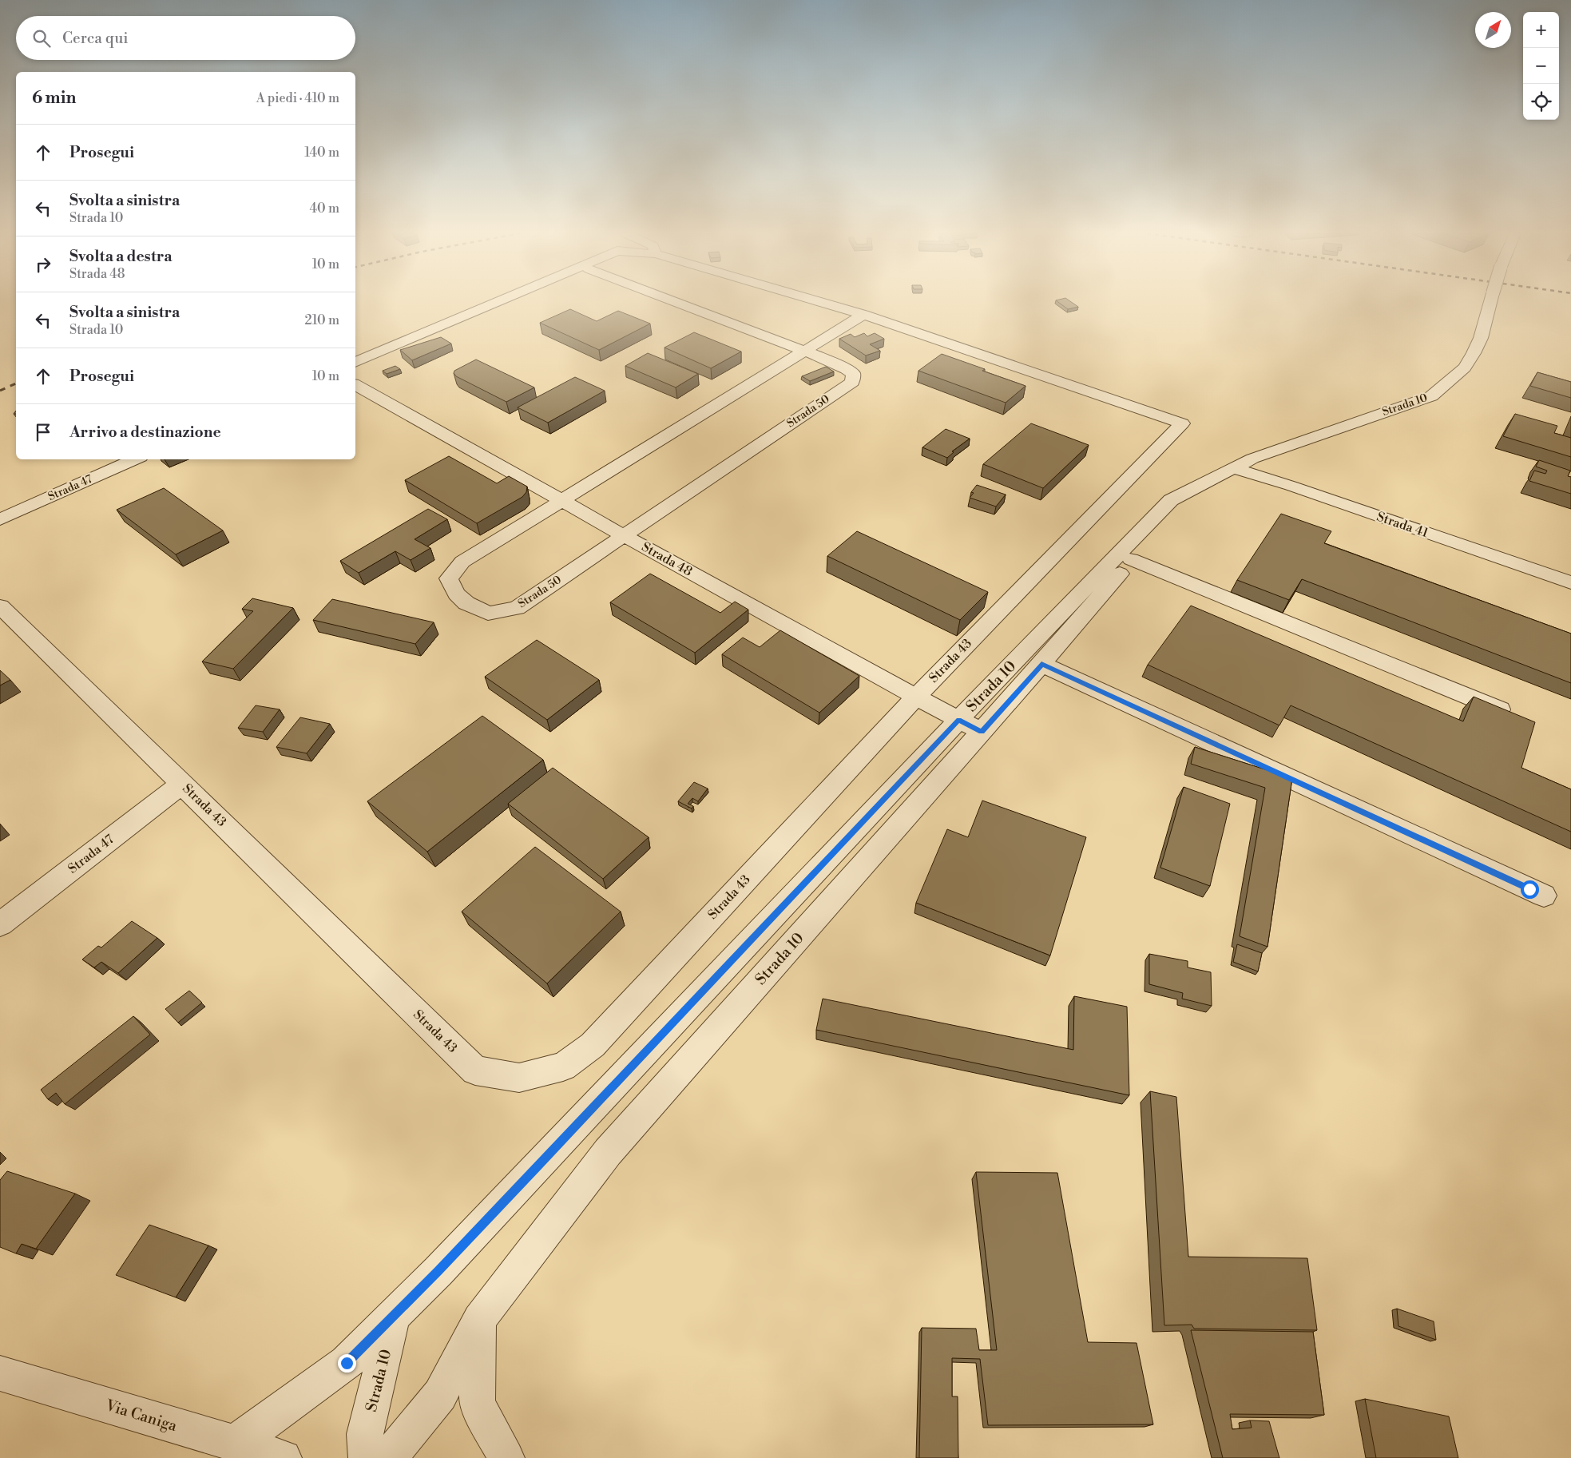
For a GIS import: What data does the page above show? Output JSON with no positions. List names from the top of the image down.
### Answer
{
  "streets": {
    "street": [
      "Strada 10",
      "Strada 50",
      "Strada 47",
      "Strada 41",
      "Strada 48",
      "Strada 43",
      "Via Caniga"
    ]
  },
  "crossings": [
    ["Strada 10", "Strada 41"],
    ["Strada 10", "Strada 48"],
    ["Strada 50", "Strada 48"],
    ["Strada 50", "Strada 43"],
    ["Strada 47", "Strada 43"],
    ["Strada 48", "Strada 43"]
  ],
  "north": "top right",
  "page": {
    "map_buttons": ["+", "−"],
    "search": "Cerca qui",
    "heading": ["6 min", "A piedi · 410 m"],
    "list": [
      ["Prosegui", "140 m"],
      ["Svolta a sinistra", "Strada 10", "40 m"],
      ["Svolta a destra", "Strada 48", "10 m"],
      ["Svolta a sinistra", "Strada 10", "210 m"],
      ["Prosegui", "10 m"],
      "Arrivo a destinazione"
    ]
  }
}
